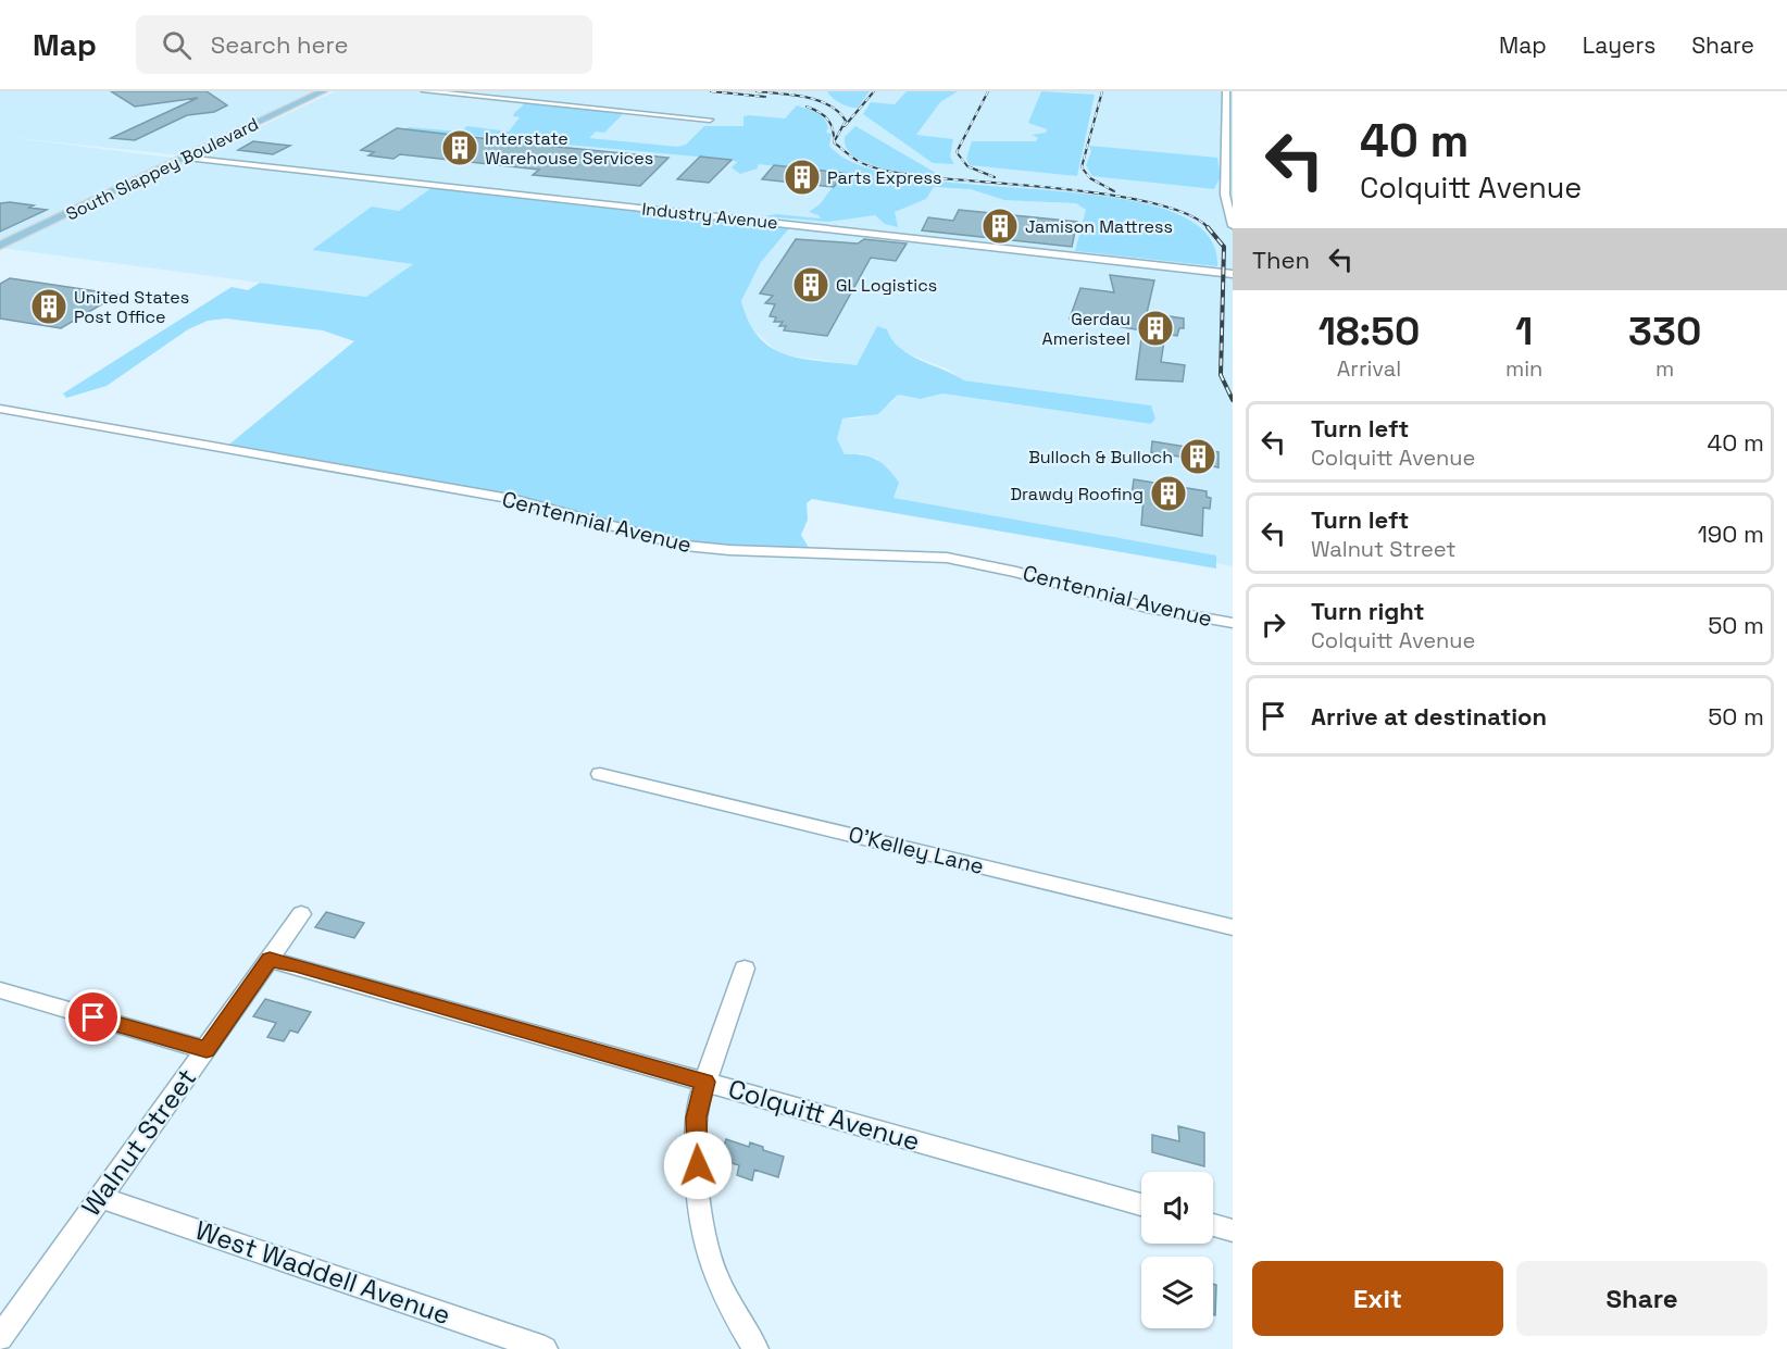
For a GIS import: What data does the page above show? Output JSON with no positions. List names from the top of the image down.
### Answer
{
  "streets": {
    "main road": ["South Slappey Boulevard"],
    "street": [
      "Industry Avenue",
      "Centennial Avenue",
      "O'Kelley Lane",
      "Colquitt Avenue",
      "Walnut Street",
      "West Waddell Avenue"
    ]
  },
  "crossings": [
    ["South Slappey Boulevard", "Industry Avenue"],
    ["Colquitt Avenue", "Walnut Street"],
    ["Walnut Street", "West Waddell Avenue"]
  ],
  "places": {
    "building": [
      "Interstate Warehouse Services",
      "Parts Express",
      "Jamison Mattress",
      "GL Logistics",
      "United States Post Office",
      "Gerdau Ameristeel",
      "Bulloch & Bulloch",
      "Drawdy Roofing"
    ]
  },
  "page": {
    "header": "Map",
    "search": "Search here",
    "nav": ["Map", "Layers", "Share"],
    "turn": ["40 m", "Colquitt Avenue"],
    "then": "Then",
    "eta": [
      "18:50",
      "Arrival",
      "1",
      "min",
      "330",
      "m"
    ],
    "list": [
      {
        "name": "Turn left",
        "note": "Colquitt Avenue",
        "value": "40 m"
      },
      {
        "name": "Turn left",
        "note": "Walnut Street",
        "value": "190 m"
      },
      {
        "name": "Turn right",
        "note": "Colquitt Avenue",
        "value": "50 m"
      },
      {
        "name": "Arrive at destination",
        "value": "50 m"
      }
    ],
    "buttons": ["Exit", "Share"]
  }
}
